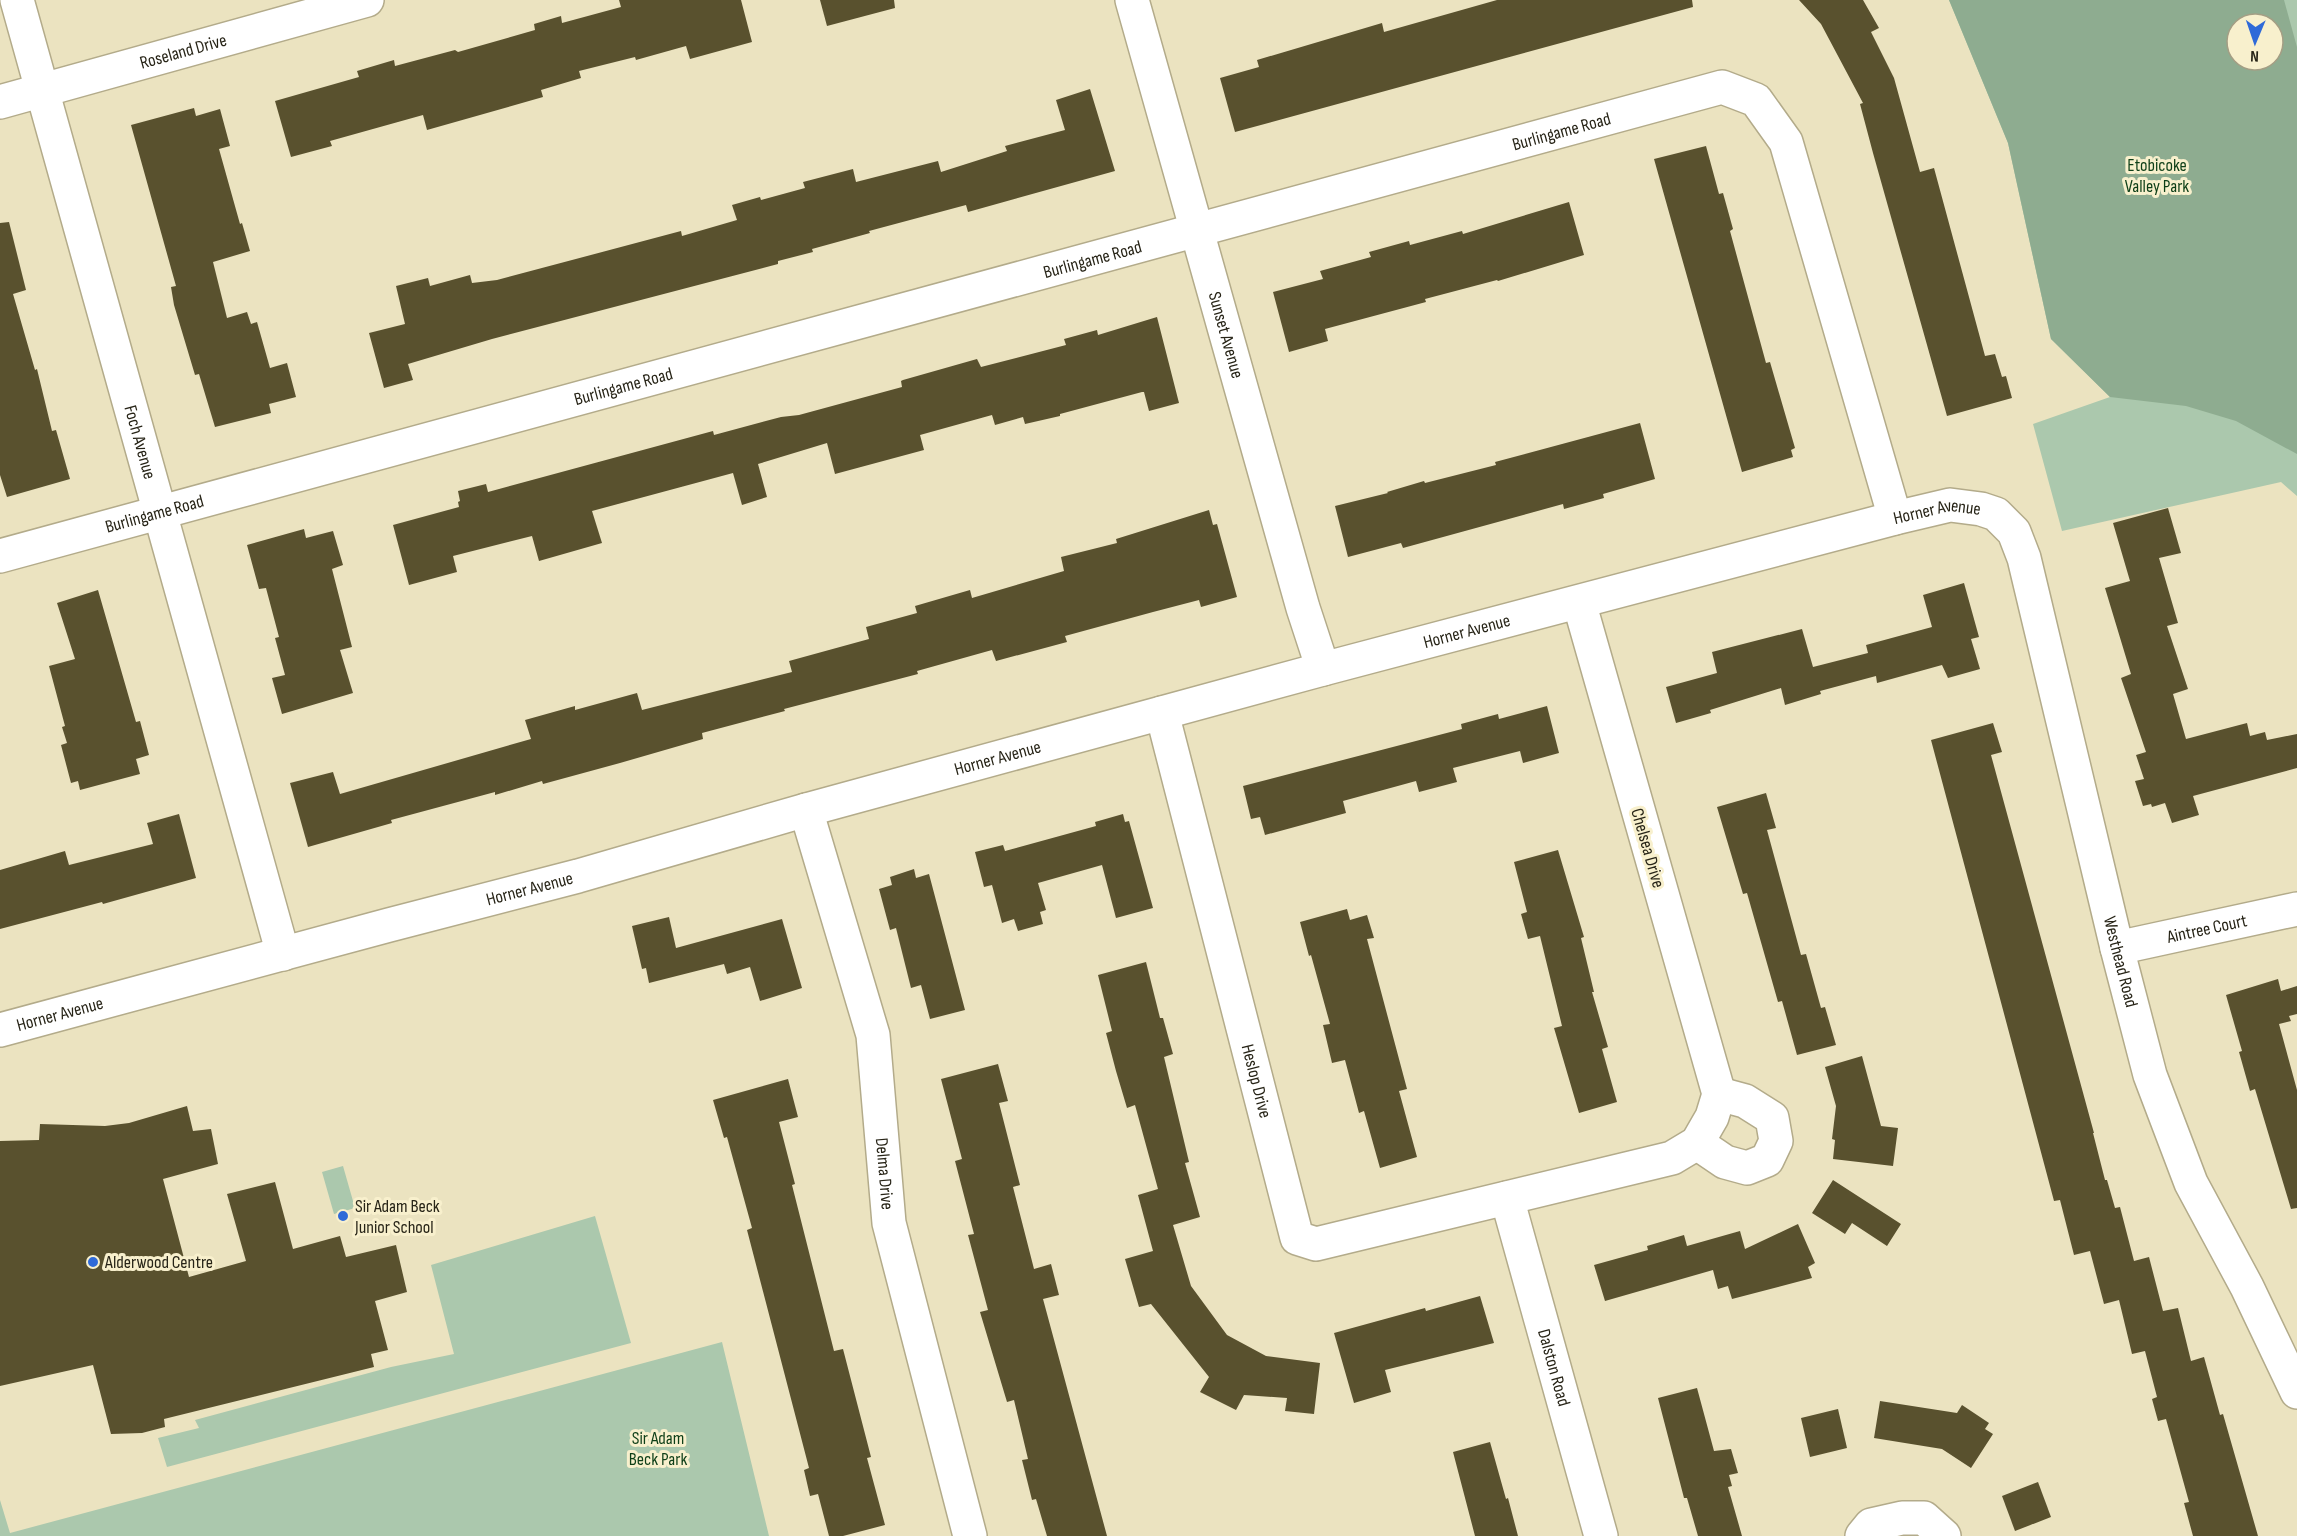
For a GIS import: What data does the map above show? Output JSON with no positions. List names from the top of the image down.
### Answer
{
  "streets": {
    "street": [
      "Roseland Drive",
      "Burlingame Road",
      "Sunset Avenue",
      "Foch Avenue",
      "Horner Avenue",
      "Chelsea Drive",
      "Aintree Court",
      "Westhead Road",
      "Heslop Drive",
      "Delma Drive",
      "Dalston Road"
    ]
  },
  "crossings": [
    ["Roseland Drive", "Foch Avenue"],
    ["Burlingame Road", "Sunset Avenue"],
    ["Burlingame Road", "Foch Avenue"],
    ["Burlingame Road", "Horner Avenue"],
    ["Sunset Avenue", "Horner Avenue"],
    ["Foch Avenue", "Horner Avenue"],
    ["Horner Avenue", "Chelsea Drive"],
    ["Horner Avenue", "Westhead Road"],
    ["Horner Avenue", "Heslop Drive"],
    ["Horner Avenue", "Delma Drive"],
    ["Aintree Court", "Westhead Road"],
    ["Heslop Drive", "Dalston Road"]
  ],
  "parks": ["Etobicoke Valley Park", "Sir Adam Beck Park"],
  "places": ["Sir Adam Beck Junior School", "Alderwood Centre"],
  "north": "bottom"
}
